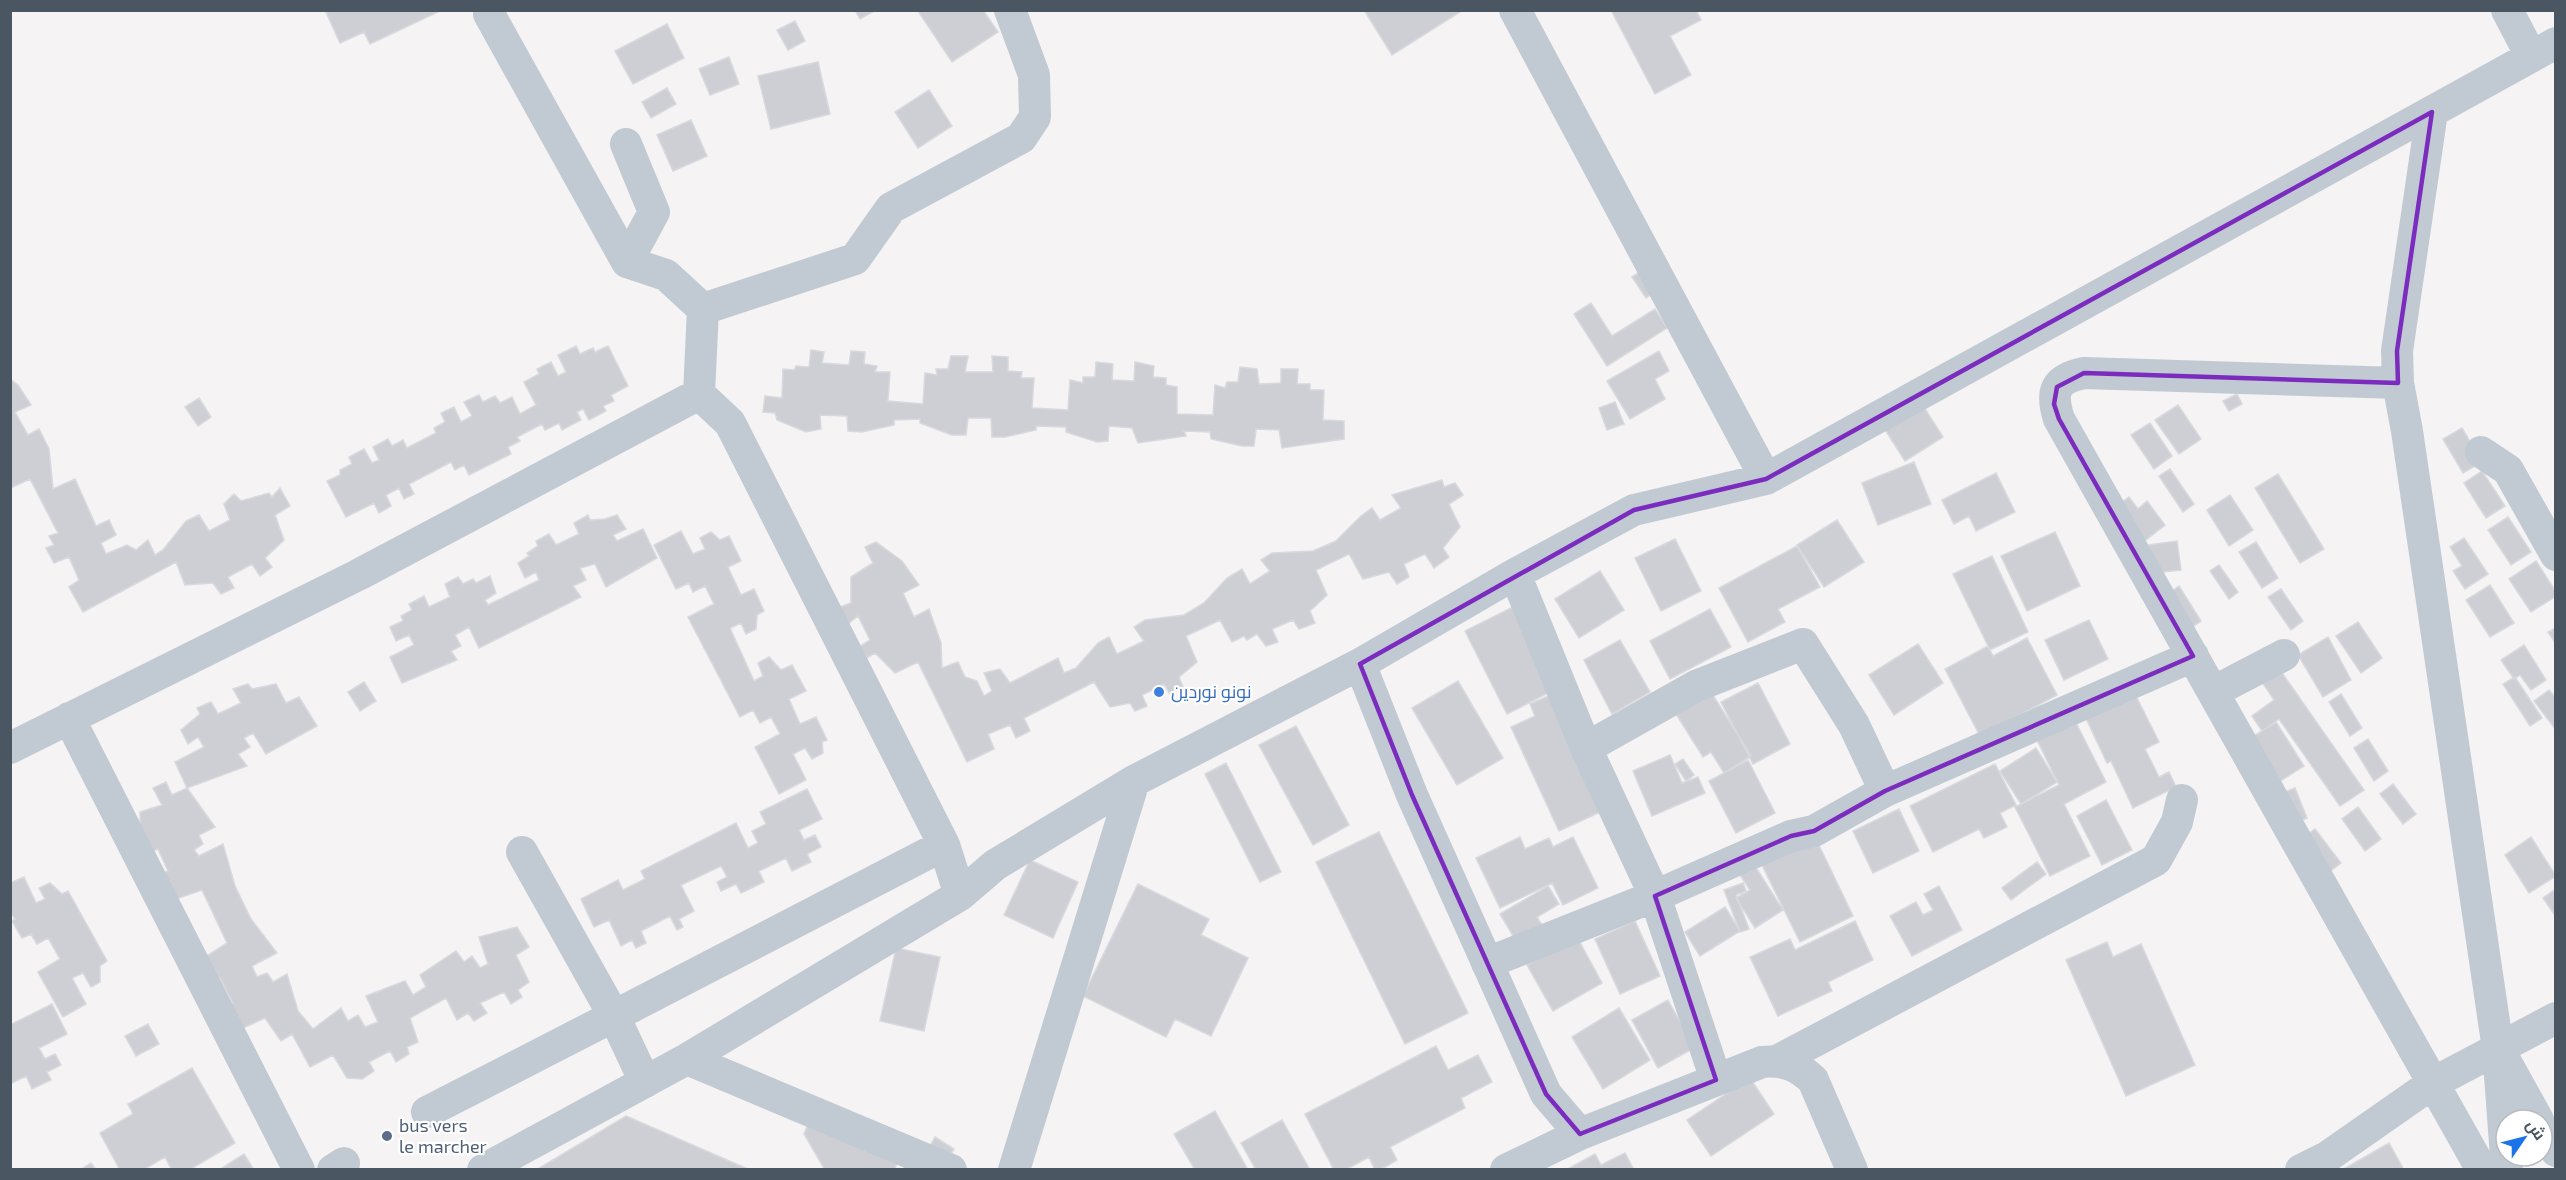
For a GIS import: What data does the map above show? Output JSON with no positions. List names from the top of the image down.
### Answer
{
  "places": ["نونو نوردين", "bus vers le marcher"],
  "north": "top right"
}
